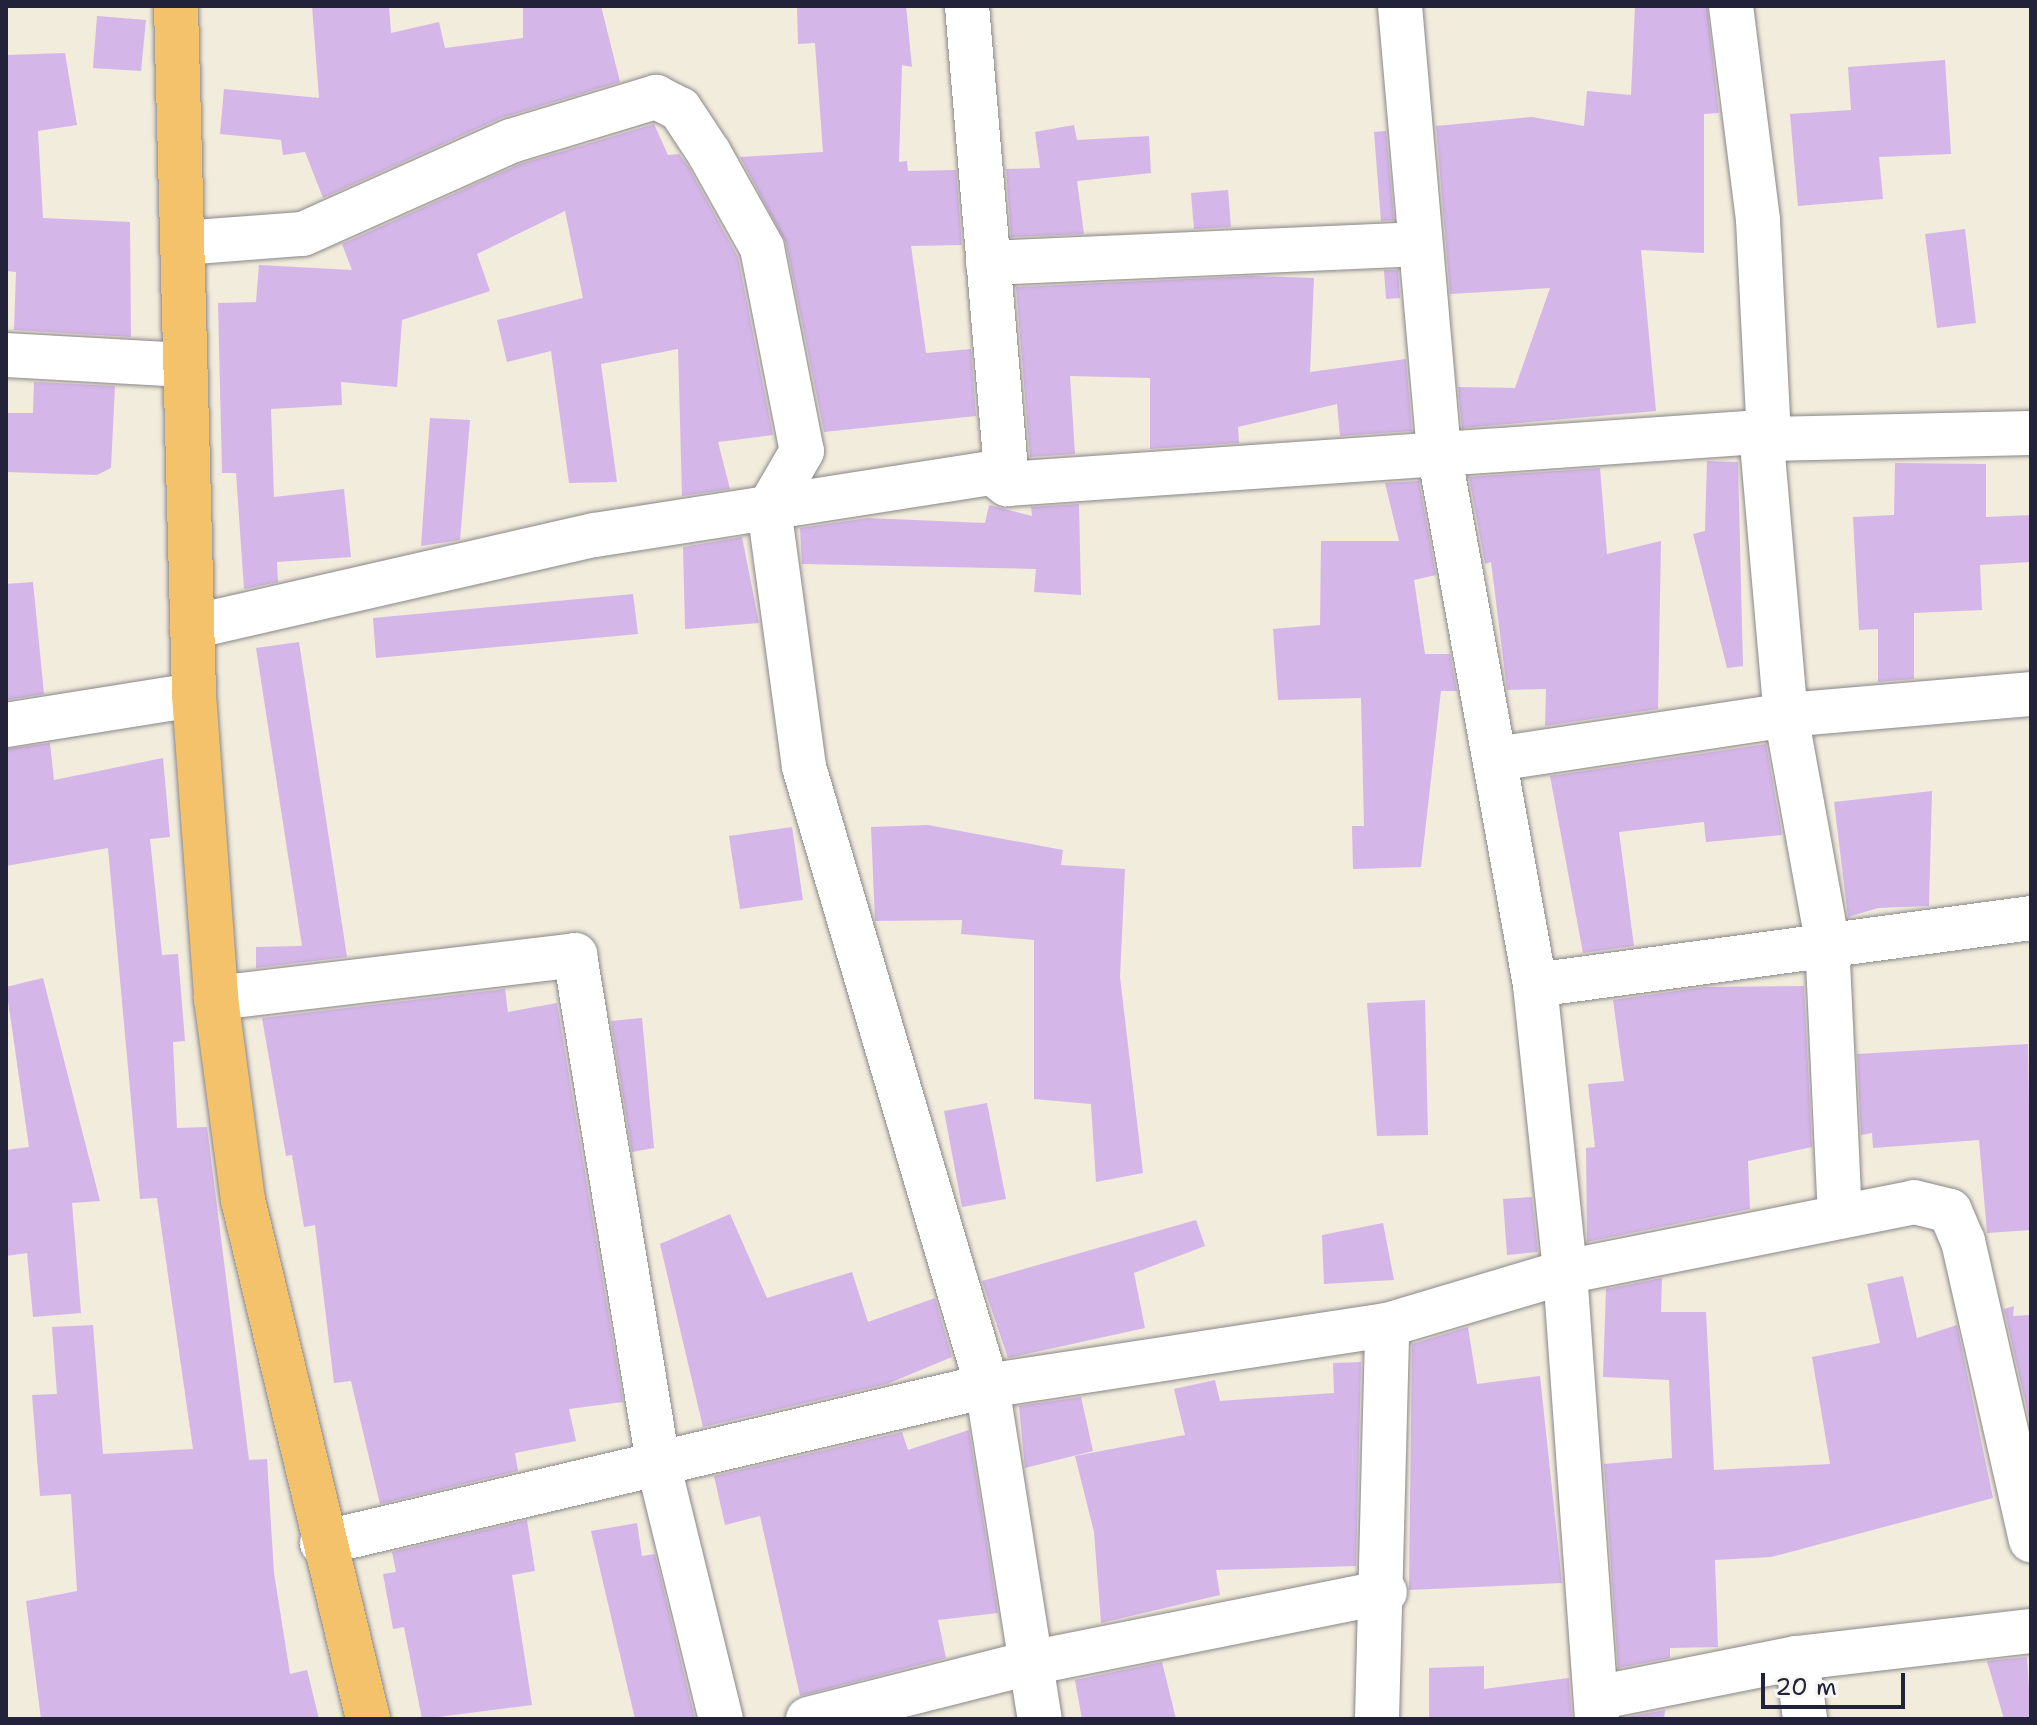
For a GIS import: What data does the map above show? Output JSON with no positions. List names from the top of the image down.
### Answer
{
  "scale_bar": "20 m"
}
